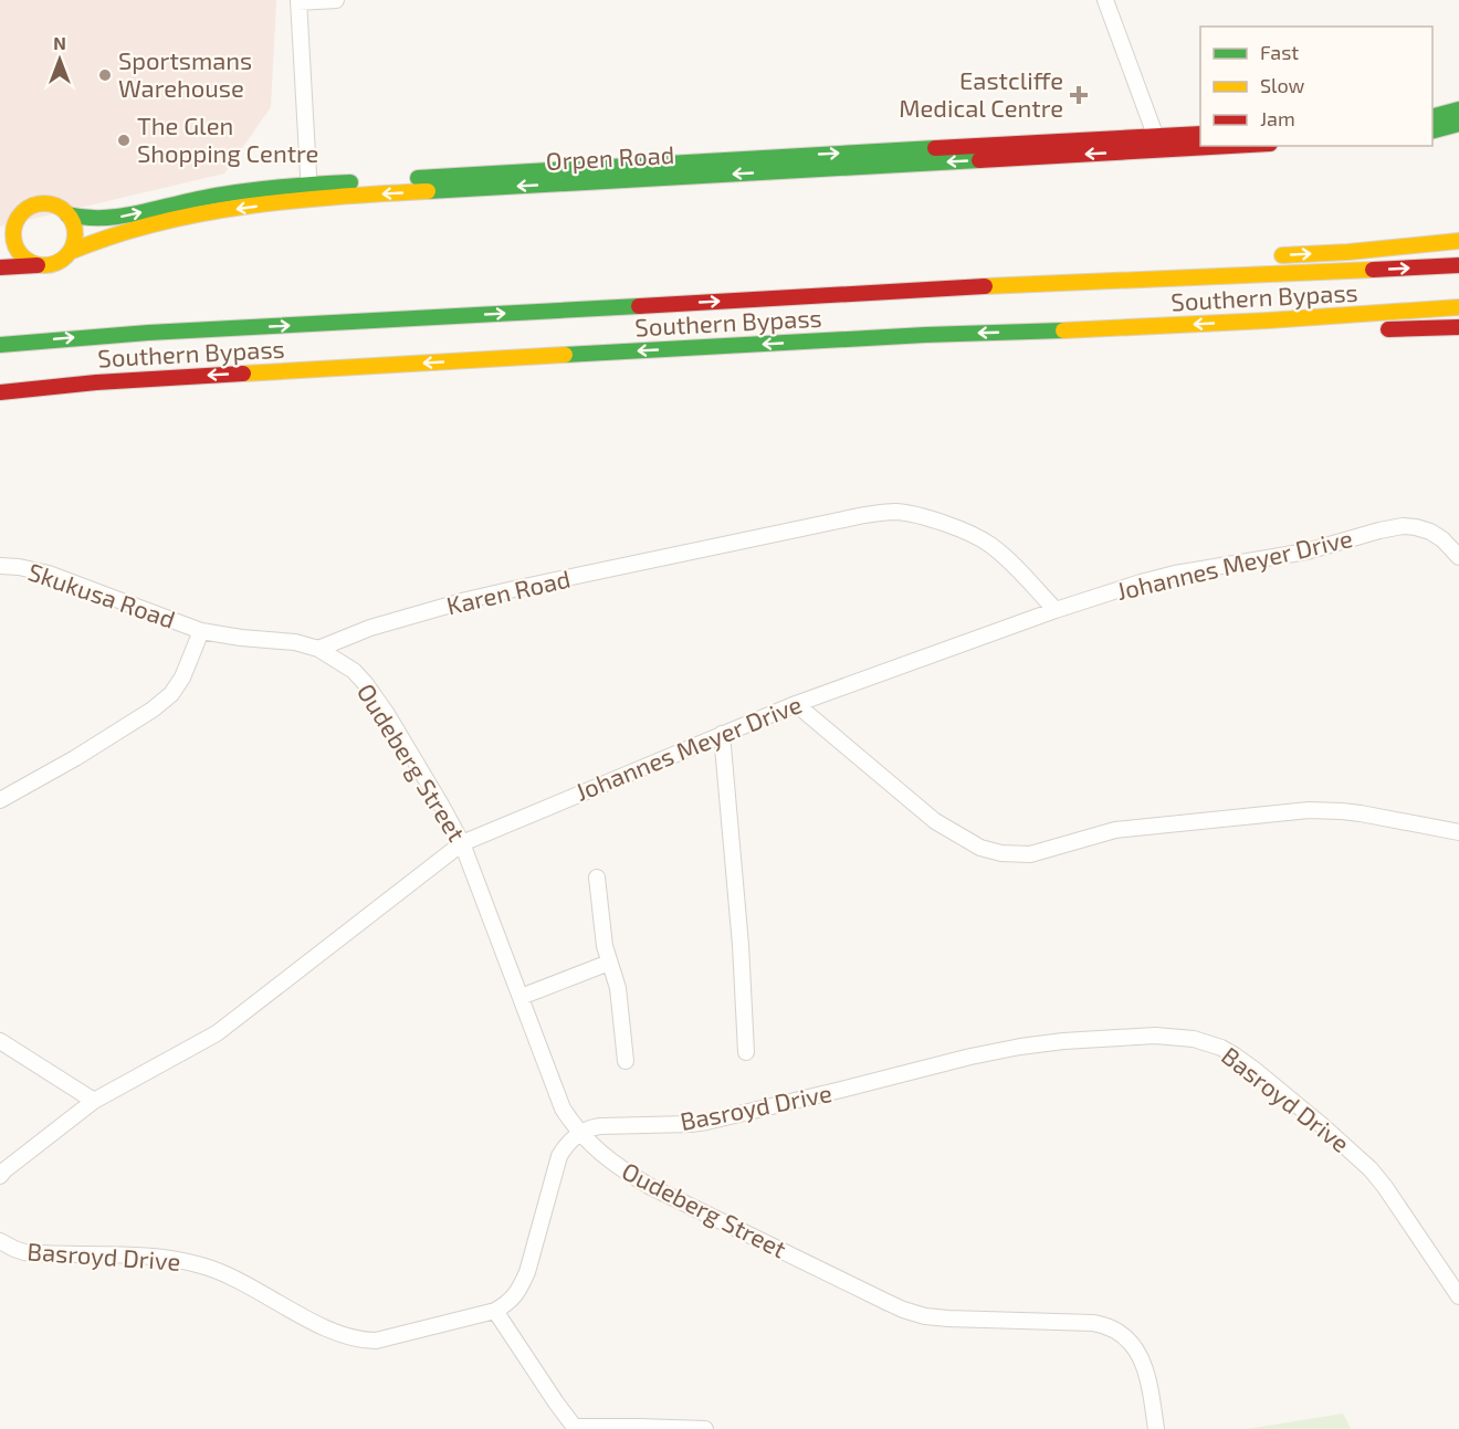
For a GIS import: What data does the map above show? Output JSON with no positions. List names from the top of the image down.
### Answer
{
  "streets": {
    "main road": ["Orpen Road", "Southern Bypass"],
    "street": [
      "Johannes Meyer Drive",
      "Karen Road",
      "Skukusa Road",
      "Oudeberg Street",
      "Basroyd Drive"
    ]
  },
  "crossings": [
    ["Johannes Meyer Drive", "Karen Road"],
    ["Johannes Meyer Drive", "Oudeberg Street"],
    ["Karen Road", "Oudeberg Street"],
    ["Oudeberg Street", "Basroyd Drive"]
  ],
  "places": {
    "other": ["Sportsmans Warehouse", "The Glen Shopping Centre"],
    "health": ["Eastcliffe Medical Centre"]
  },
  "legend": ["Fast", "Slow", "Jam"],
  "north": "top"
}
